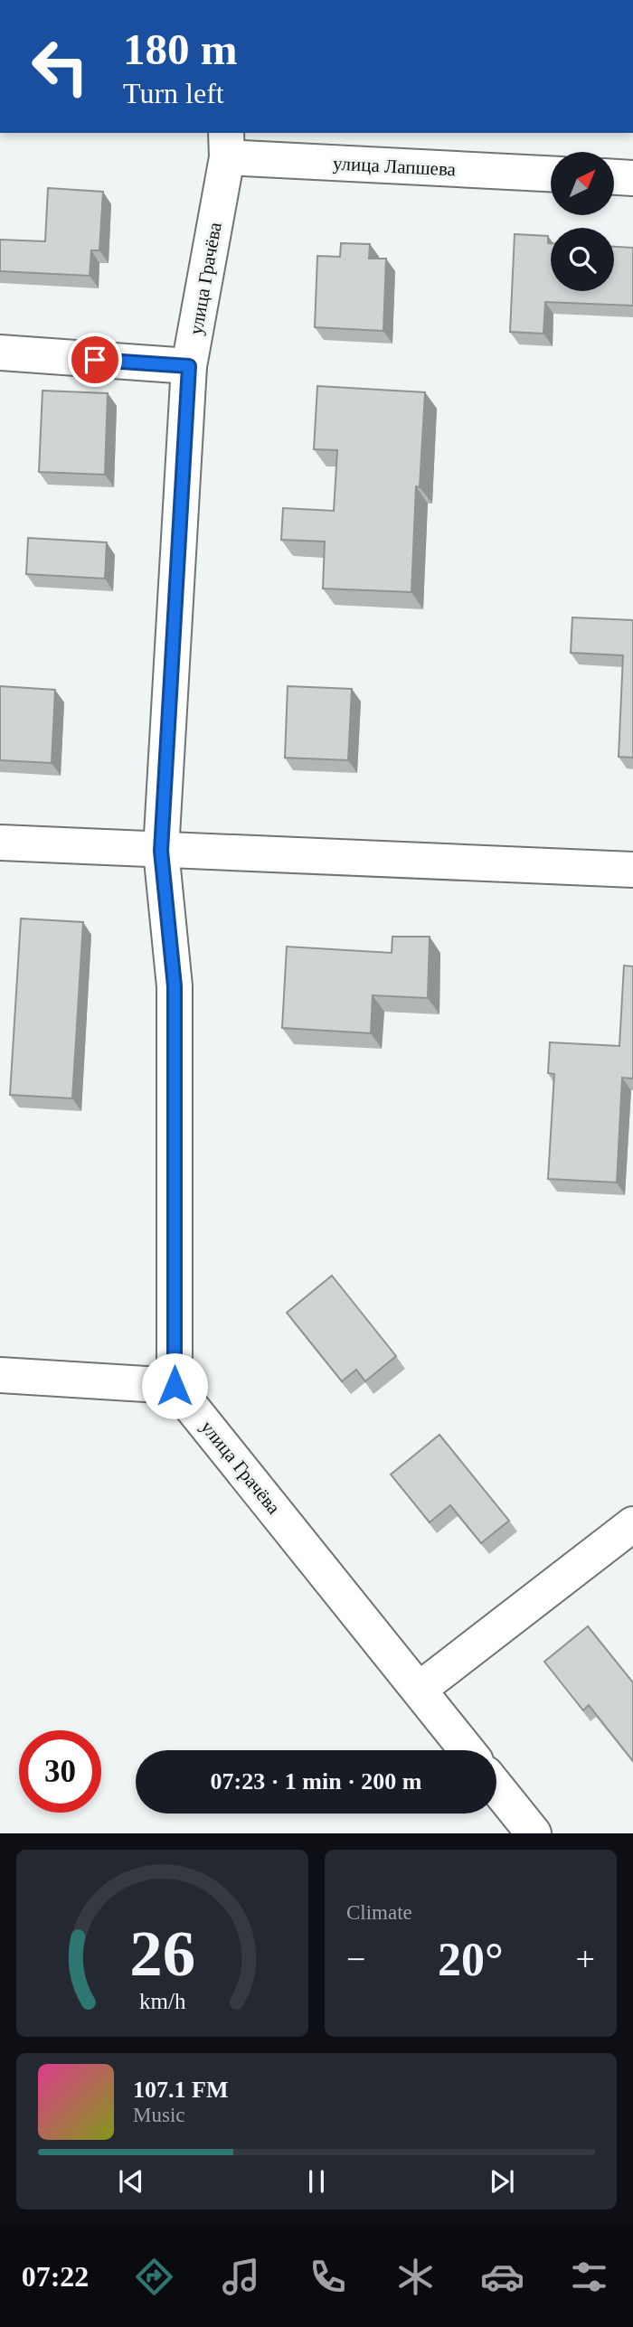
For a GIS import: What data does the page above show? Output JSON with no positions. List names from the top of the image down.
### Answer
{
  "streets": {
    "street": ["улица Лапшева", "улица Грачёва"]
  },
  "crossings": [
    ["улица Лапшева", "улица Грачёва"]
  ],
  "north": "top right",
  "page": {
    "turn": ["180 m", "Turn left"],
    "limit": "30",
    "trip": "07:23 · 1 min · 200 m",
    "tile": "Climate",
    "heat": ["−", "20°", "+"],
    "song": ["107.1 FM", "Music"],
    "tabs": "07:22",
    "gauge": ["26", "km/h"]
  }
}
